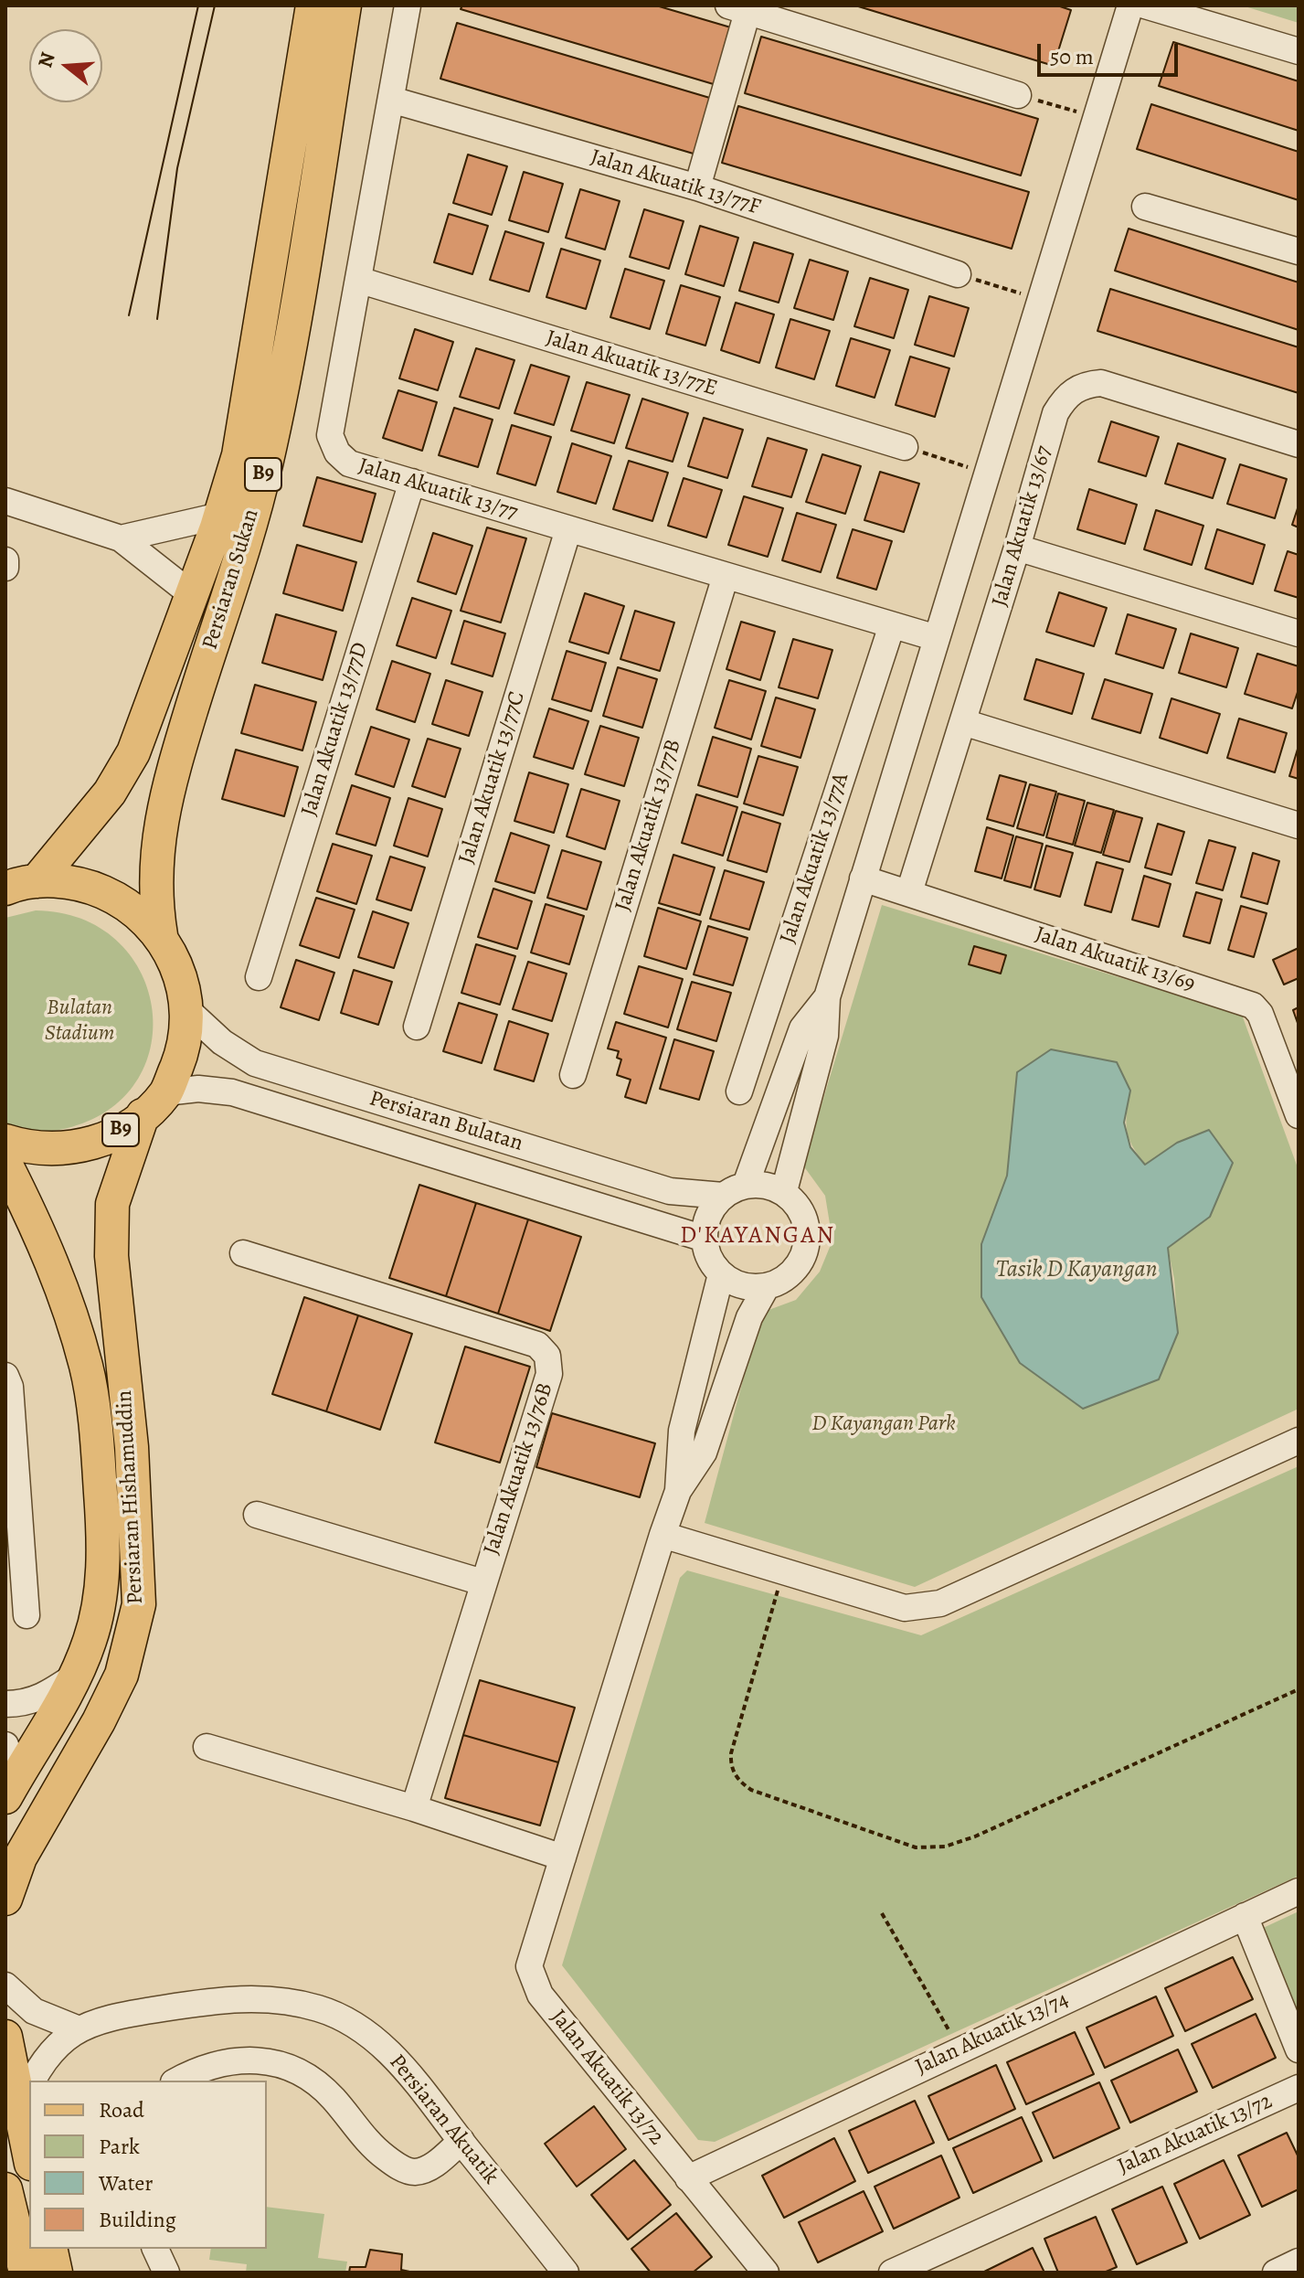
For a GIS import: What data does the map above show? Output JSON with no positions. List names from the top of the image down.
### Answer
{
  "streets": {
    "main road": ["B9", "Persiaran Sukan", "Persiaran Hishamuddin"],
    "street": [
      "Jalan Akuatik 13/77F",
      "Jalan Akuatik 13/77E",
      "Jalan Akuatik 13/77",
      "Jalan Akuatik 13/67",
      "Jalan Akuatik 13/77D",
      "Jalan Akuatik 13/77C",
      "Jalan Akuatik 13/77B",
      "Jalan Akuatik 13/77A",
      "Jalan Akuatik 13/69",
      "Persiaran Bulatan",
      "Jalan Akuatik 13/76B",
      "Jalan Akuatik 13/74",
      "Jalan Akuatik 13/72",
      "Persiaran Akuatik"
    ]
  },
  "crossings": [
    ["Jalan Akuatik 13/77F", "Jalan Akuatik 13/77"],
    ["Jalan Akuatik 13/77E", "Jalan Akuatik 13/77"],
    ["B9", "Persiaran Sukan"],
    ["B9", "Persiaran Bulatan"],
    ["B9", "Persiaran Hishamuddin"],
    ["Jalan Akuatik 13/77", "Jalan Akuatik 13/77D"],
    ["Jalan Akuatik 13/77", "Jalan Akuatik 13/77C"],
    ["Jalan Akuatik 13/77", "Jalan Akuatik 13/77B"],
    ["Jalan Akuatik 13/77", "Jalan Akuatik 13/77A"],
    ["Jalan Akuatik 13/67", "Jalan Akuatik 13/69"],
    ["Jalan Akuatik 13/74", "Jalan Akuatik 13/72"]
  ],
  "districts": ["D'KAYANGAN"],
  "water": ["Tasik D Kayangan"],
  "parks": ["Bulatan Stadium", "D Kayangan Park"],
  "legend": [
    "Road",
    "Park",
    "Water",
    "Building"
  ],
  "scale_bar": "50 m",
  "north": "left"
}
